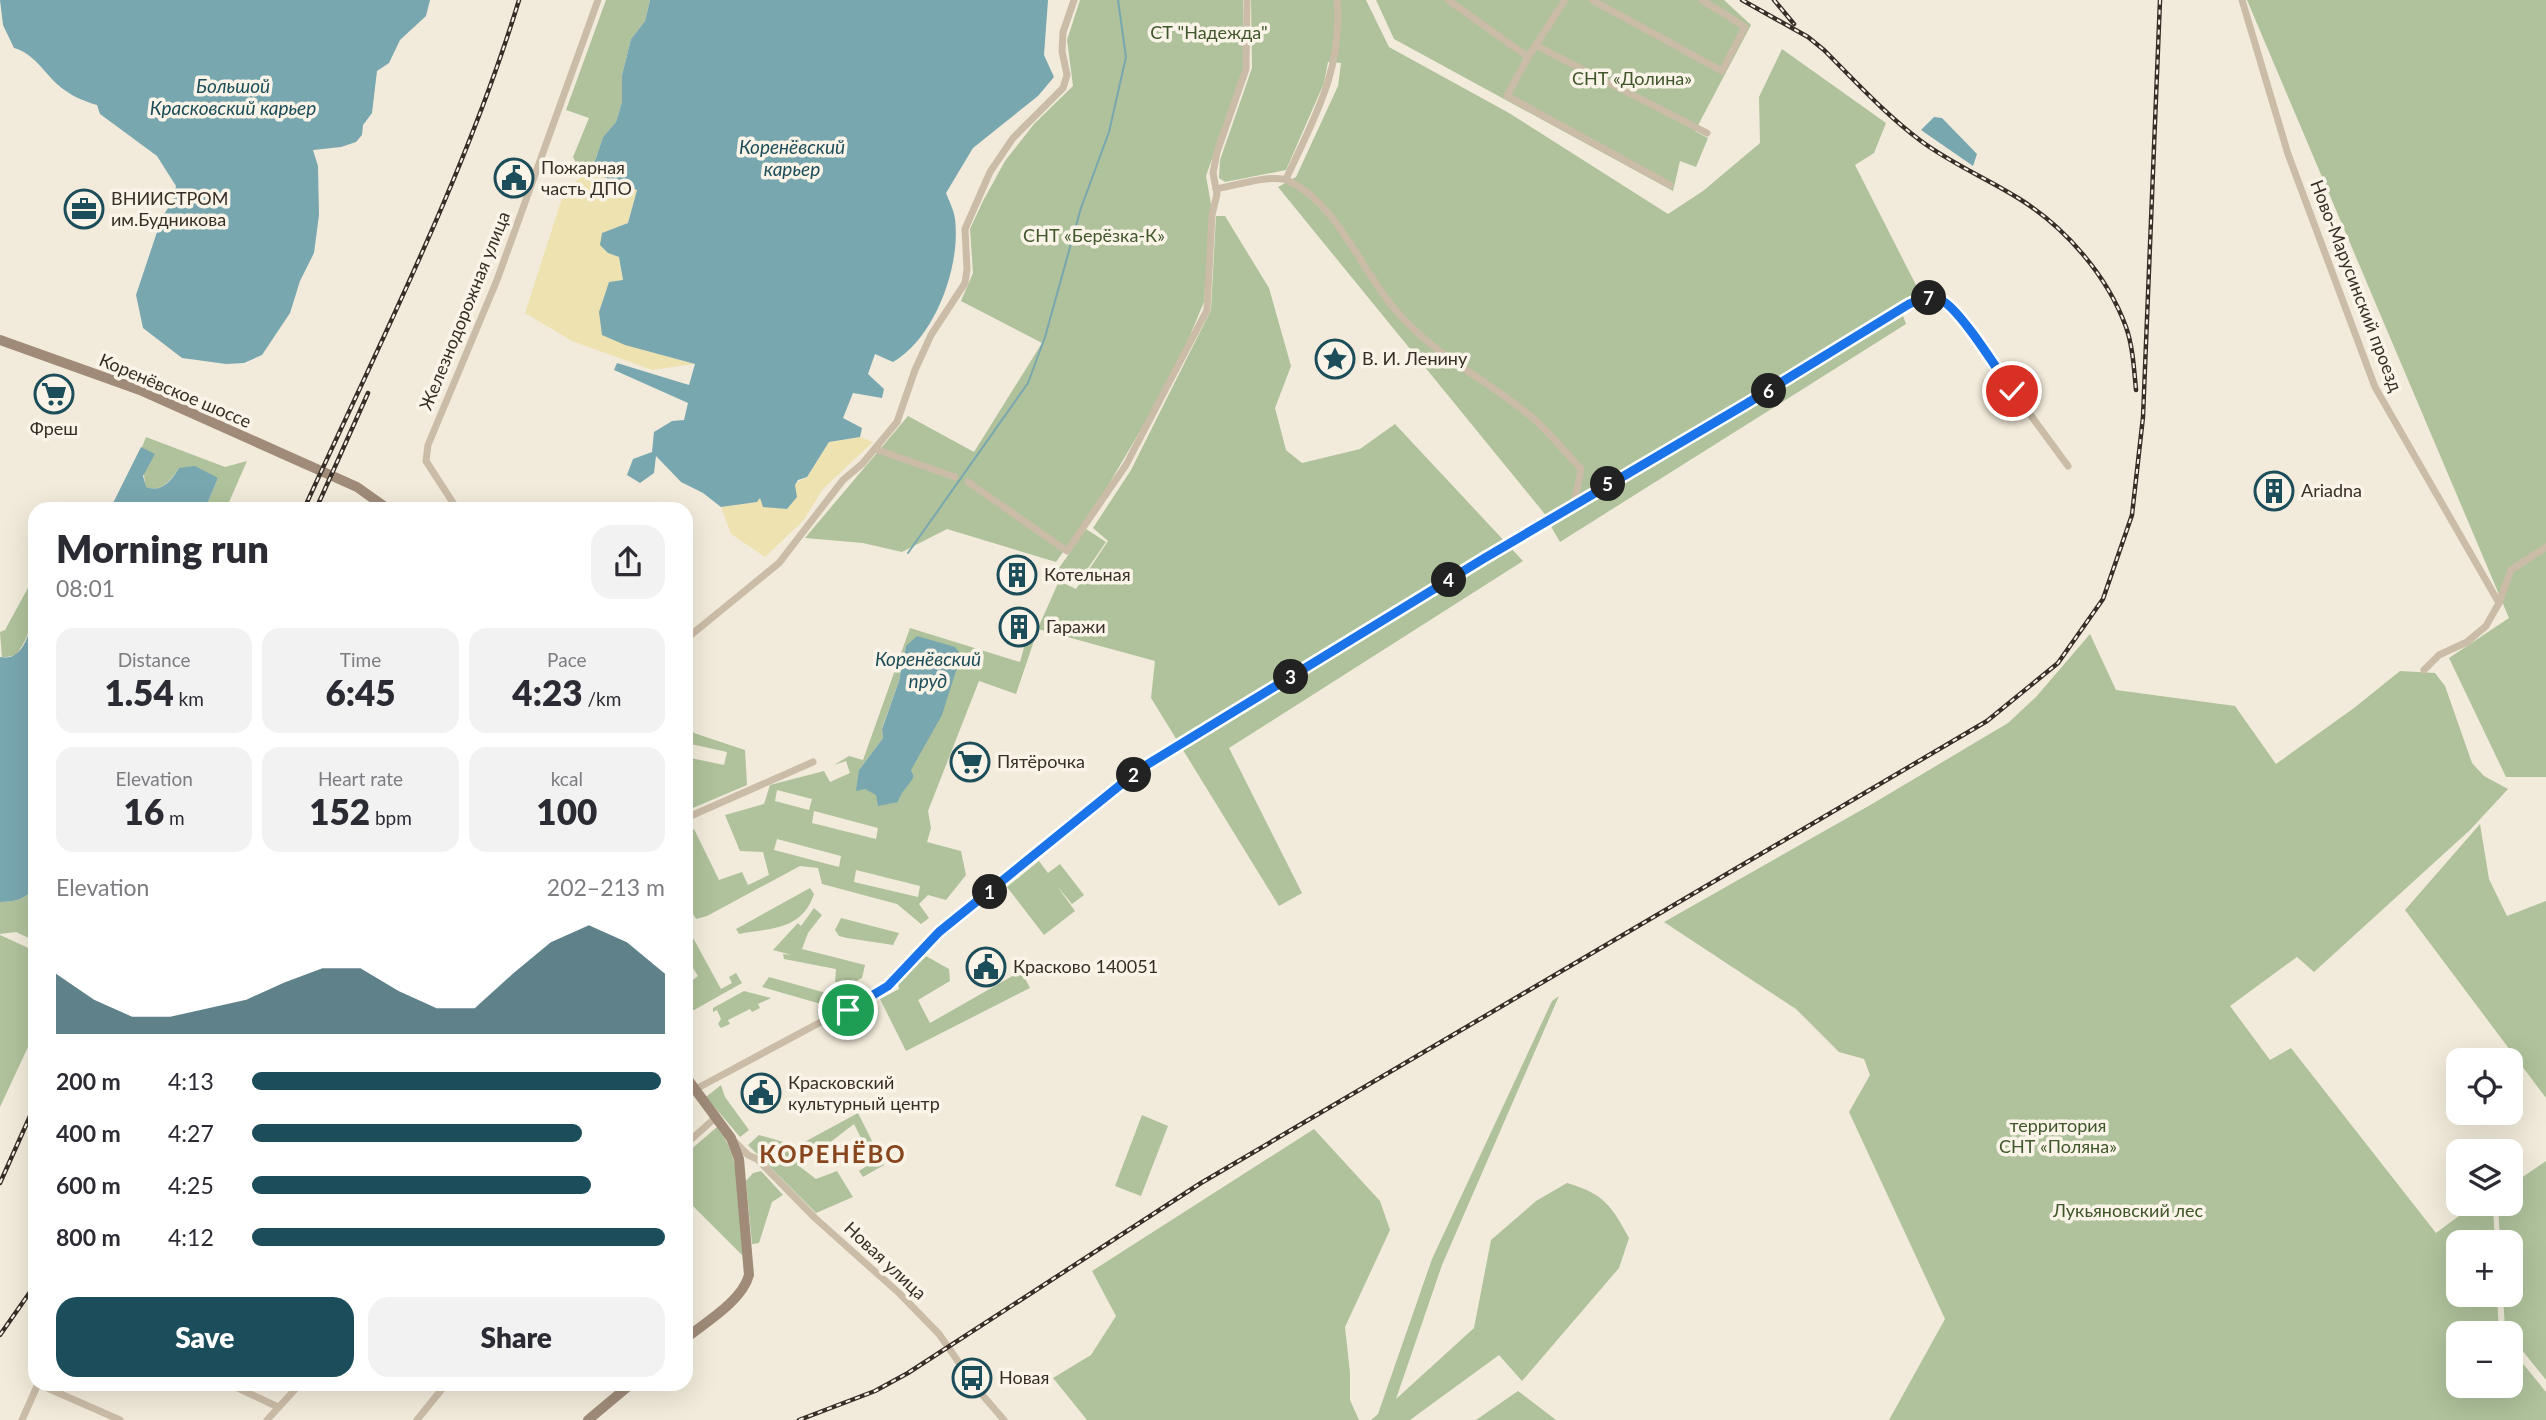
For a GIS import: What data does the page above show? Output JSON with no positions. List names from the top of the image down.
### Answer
{
  "streets": {
    "main road": ["Коренёвское шоссе", "Новая улица"],
    "street": ["Ново-Марусинский проезд", "Железнодорожная улица"]
  },
  "districts": ["КОРЕНЁВО"],
  "water": ["Большой Красковский карьер", "Коренёвский карьер", "Коренёвский пруд"],
  "parks": [
    "СТ \"Надежда\"",
    "СНТ «Долина»",
    "СНТ «Берёзка-К»",
    "территория СНТ «Поляна»",
    "Лукьяновский лес"
  ],
  "places": {
    "public building": ["Пожарная часть ДПО", "Красково 140051", "Красковский культурный центр"],
    "office": ["ВНИИСТРОМ им.Будникова"],
    "place": ["В. И. Ленину"],
    "supermarket": ["Фреш", "Пятёрочка"],
    "building": ["Ariadna", "Котельная", "Гаражи"],
    "bus stop": ["Новая"]
  },
  "page": {
    "pins": [
      "7",
      "6",
      "5",
      "4",
      "3",
      "2",
      "1"
    ],
    "heading": ["Morning run", "08:01"],
    "stats": [
      ["Distance", "1.54 km"],
      ["Time", "6:45"],
      ["Pace", "4:23 /km"],
      ["Elevation", "16 m"],
      ["Heart rate", "152 bpm"],
      ["kcal", "100"]
    ],
    "chart": ["Elevation", "202–213 m"],
    "map_buttons": ["+", "−"],
    "list": [
      {
        "name": "200 m",
        "note": "4:13"
      },
      {
        "name": "400 m",
        "note": "4:27"
      },
      {
        "name": "600 m",
        "note": "4:25"
      },
      {
        "name": "800 m",
        "note": "4:12"
      }
    ],
    "buttons": ["Save", "Share"]
  }
}
